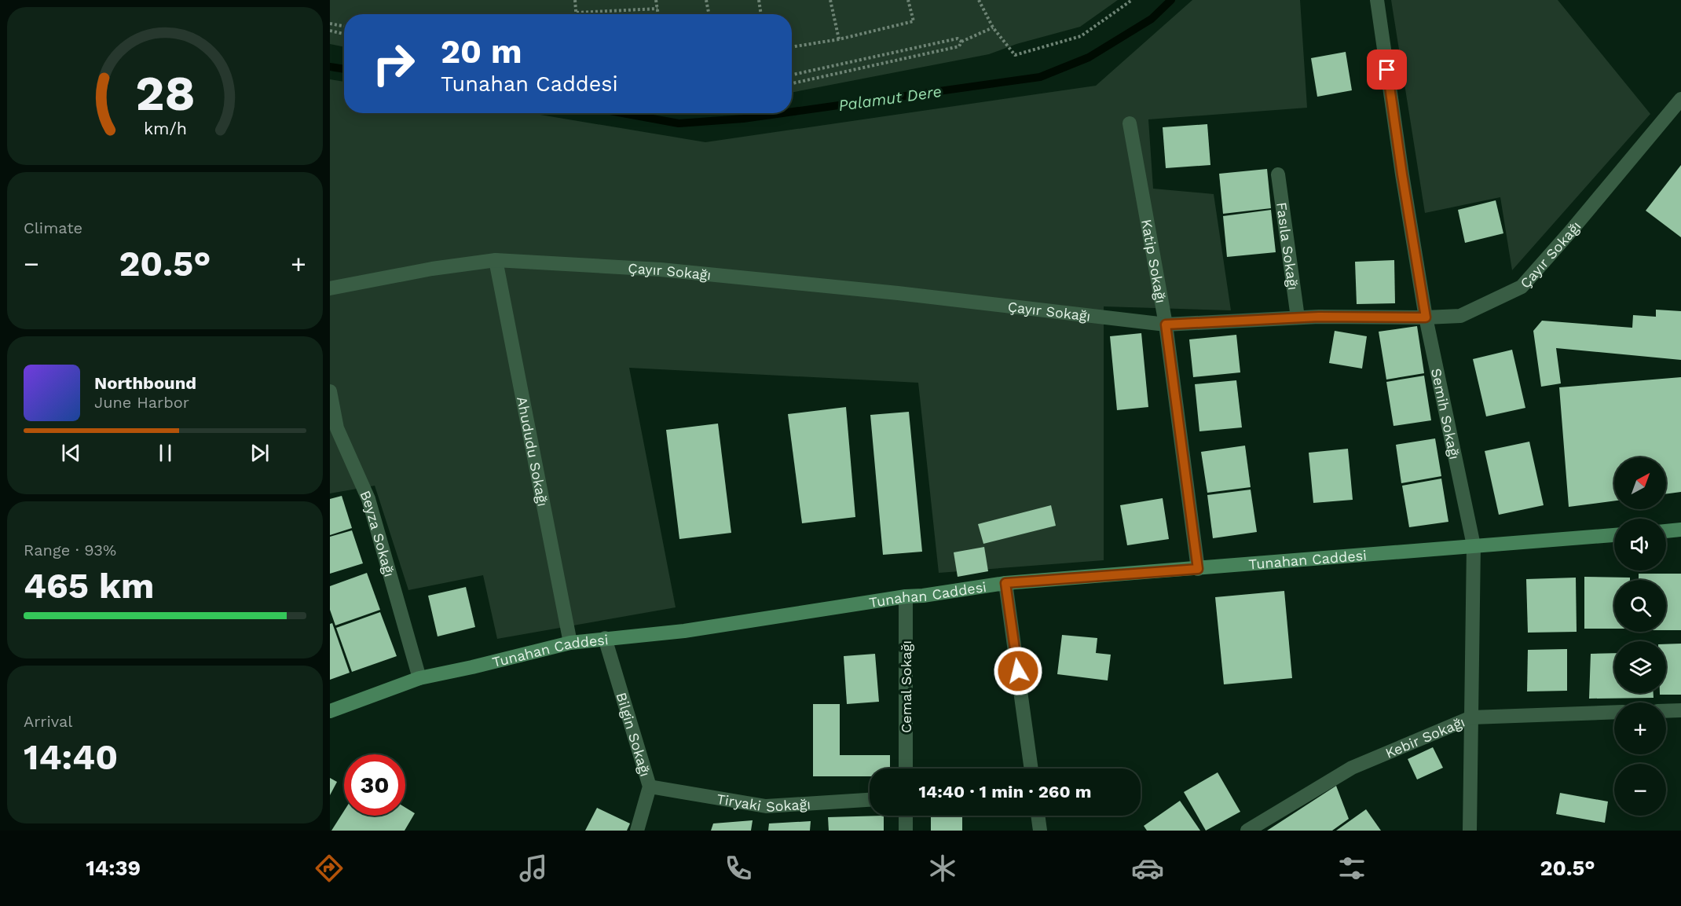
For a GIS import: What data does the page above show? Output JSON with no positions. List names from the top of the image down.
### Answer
{
  "streets": {
    "street": [
      "Fasıla Sokağı",
      "Çayır Sokağı",
      "Katip Sokağı",
      "Semih Sokağı",
      "Ahududu Sokağı",
      "Beyza Sokağı",
      "Tunahan Caddesi",
      "Cemal Sokağı",
      "Bilgin Sokağı",
      "Kebir Sokağı",
      "Tiryaki Sokağı"
    ]
  },
  "crossings": [
    ["Fasıla Sokağı", "Çayır Sokağı"],
    ["Çayır Sokağı", "Katip Sokağı"],
    ["Çayır Sokağı", "Semih Sokağı"],
    ["Çayır Sokağı", "Ahududu Sokağı"],
    ["Katip Sokağı", "Tunahan Caddesi"],
    ["Semih Sokağı", "Tunahan Caddesi"],
    ["Semih Sokağı", "Kebir Sokağı"],
    ["Ahududu Sokağı", "Tunahan Caddesi"],
    ["Beyza Sokağı", "Tunahan Caddesi"],
    ["Tunahan Caddesi", "Cemal Sokağı"],
    ["Tunahan Caddesi", "Bilgin Sokağı"],
    ["Bilgin Sokağı", "Tiryaki Sokağı"]
  ],
  "water": ["Palamut Dere"],
  "north": "top right",
  "page": {
    "turn": ["20 m", "Tunahan Caddesi"],
    "tile": [
      "Climate",
      ["Range · 93%", "465 km"],
      ["Arrival", "14:40"]
    ],
    "heat": ["−", "20.5°", "+"],
    "song": ["Northbound", "June Harbor"],
    "map_buttons": ["+", "−"],
    "limit": "30",
    "trip": "14:40 · 1 min · 260 m",
    "tabs": ["14:39", "20.5°"],
    "gauge": ["28", "km/h"]
  }
}
